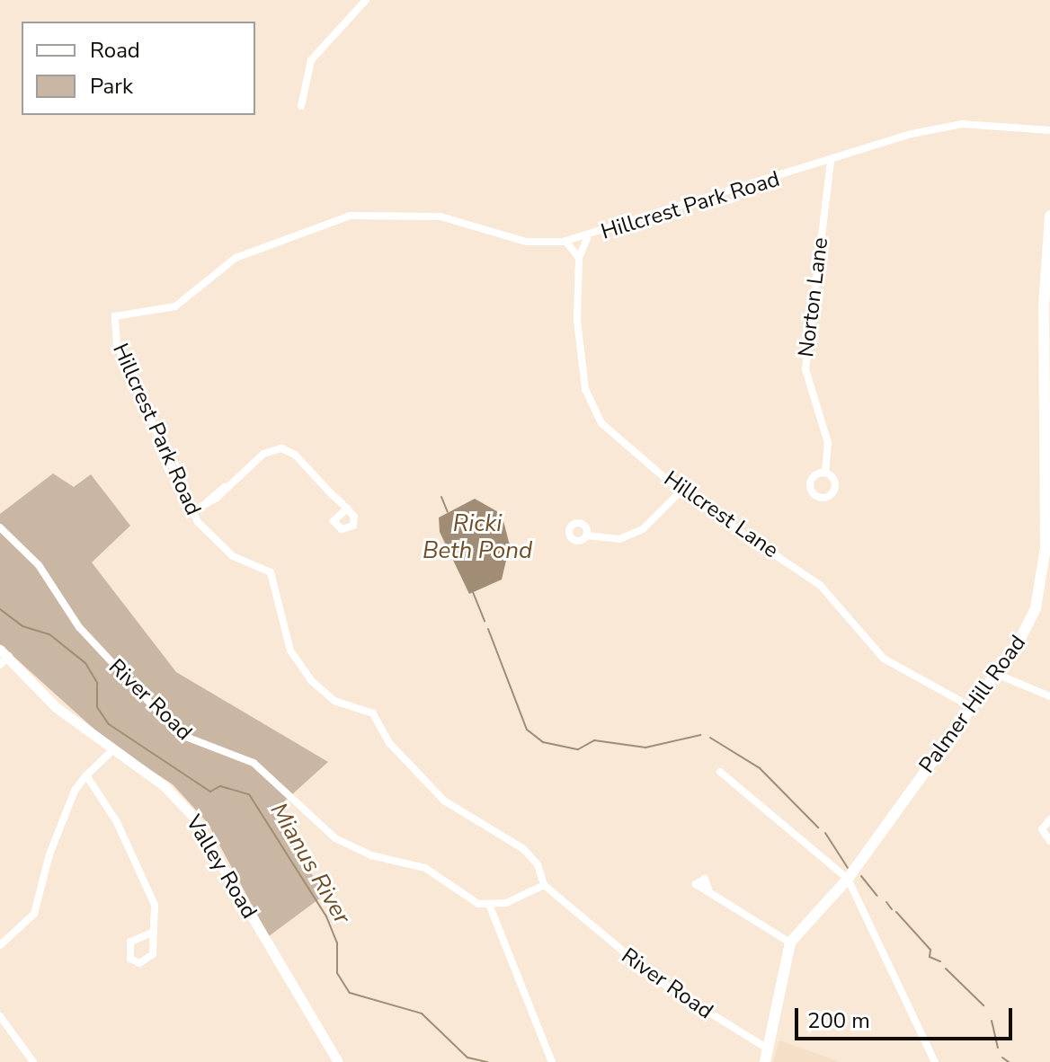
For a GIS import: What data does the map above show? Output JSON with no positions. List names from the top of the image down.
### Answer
{
  "streets": {
    "main road": ["Palmer Hill Road"],
    "street": [
      "Hillcrest Park Road",
      "Norton Lane",
      "Hillcrest Lane",
      "River Road",
      "Valley Road"
    ]
  },
  "crossings": [
    ["Hillcrest Park Road", "Norton Lane"],
    ["Hillcrest Park Road", "Hillcrest Lane"],
    ["Hillcrest Park Road", "River Road"],
    ["Hillcrest Lane", "Palmer Hill Road"]
  ],
  "water": ["Ricki Beth Pond", "Mianus River"],
  "legend": ["Road", "Park"],
  "scale_bar": "200 m"
}
